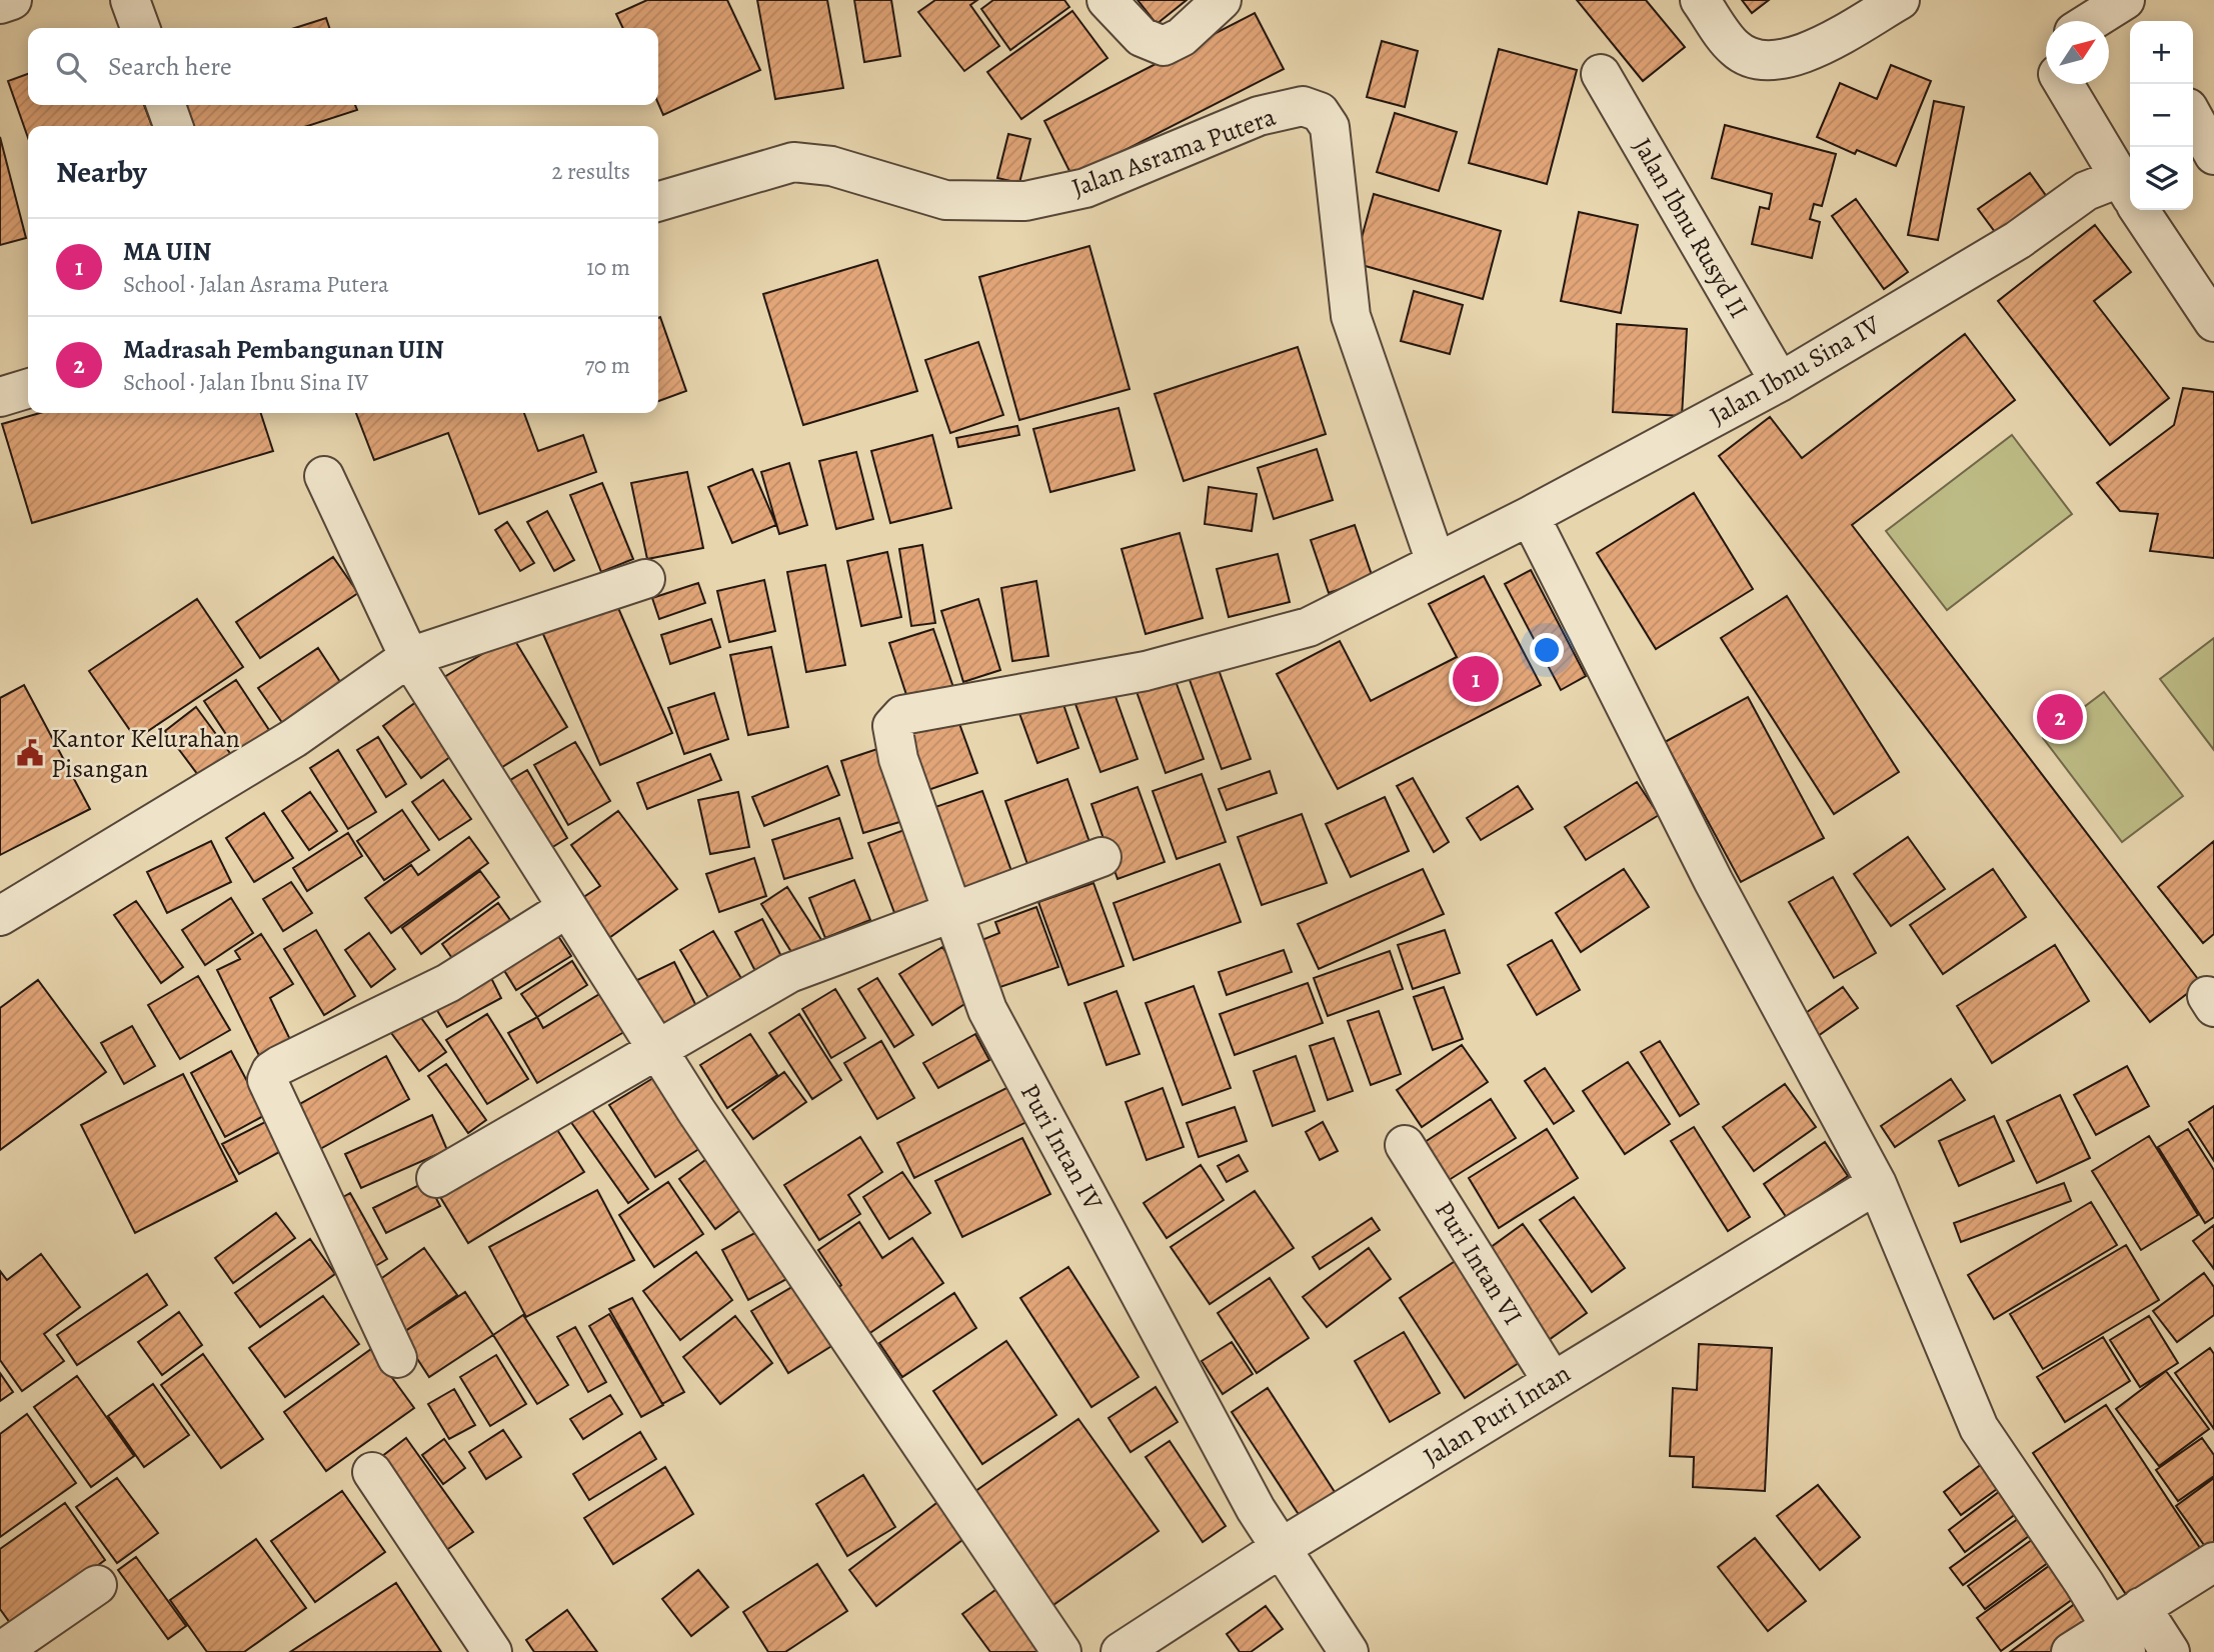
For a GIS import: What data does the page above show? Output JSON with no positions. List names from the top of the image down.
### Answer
{
  "streets": {
    "street": [
      "Jalan Asrama Putera",
      "Jalan Ibnu Rusyd II",
      "Jalan Ibnu Sina IV",
      "Puri Intan IV",
      "Puri Intan VI",
      "Jalan Puri Intan"
    ]
  },
  "crossings": [
    ["Jalan Asrama Putera", "Jalan Ibnu Sina IV"],
    ["Jalan Ibnu Rusyd II", "Jalan Ibnu Sina IV"],
    ["Jalan Ibnu Sina IV", "Puri Intan IV"],
    ["Puri Intan IV", "Jalan Puri Intan"],
    ["Puri Intan VI", "Jalan Puri Intan"]
  ],
  "places": {
    "public building": ["Kantor Kelurahan Pisangan"]
  },
  "north": "top right",
  "page": {
    "map_buttons": ["+", "−"],
    "search": "Search here",
    "heading": ["Nearby", "2 results"],
    "list": [
      {
        "mark": "1",
        "name": "MA UIN",
        "note": "School · Jalan Asrama Putera",
        "value": "10 m"
      },
      {
        "mark": "2",
        "name": "Madrasah Pembangunan UIN",
        "note": "School · Jalan Ibnu Sina IV",
        "value": "70 m"
      }
    ],
    "pins": ["1", "2"]
  }
}
